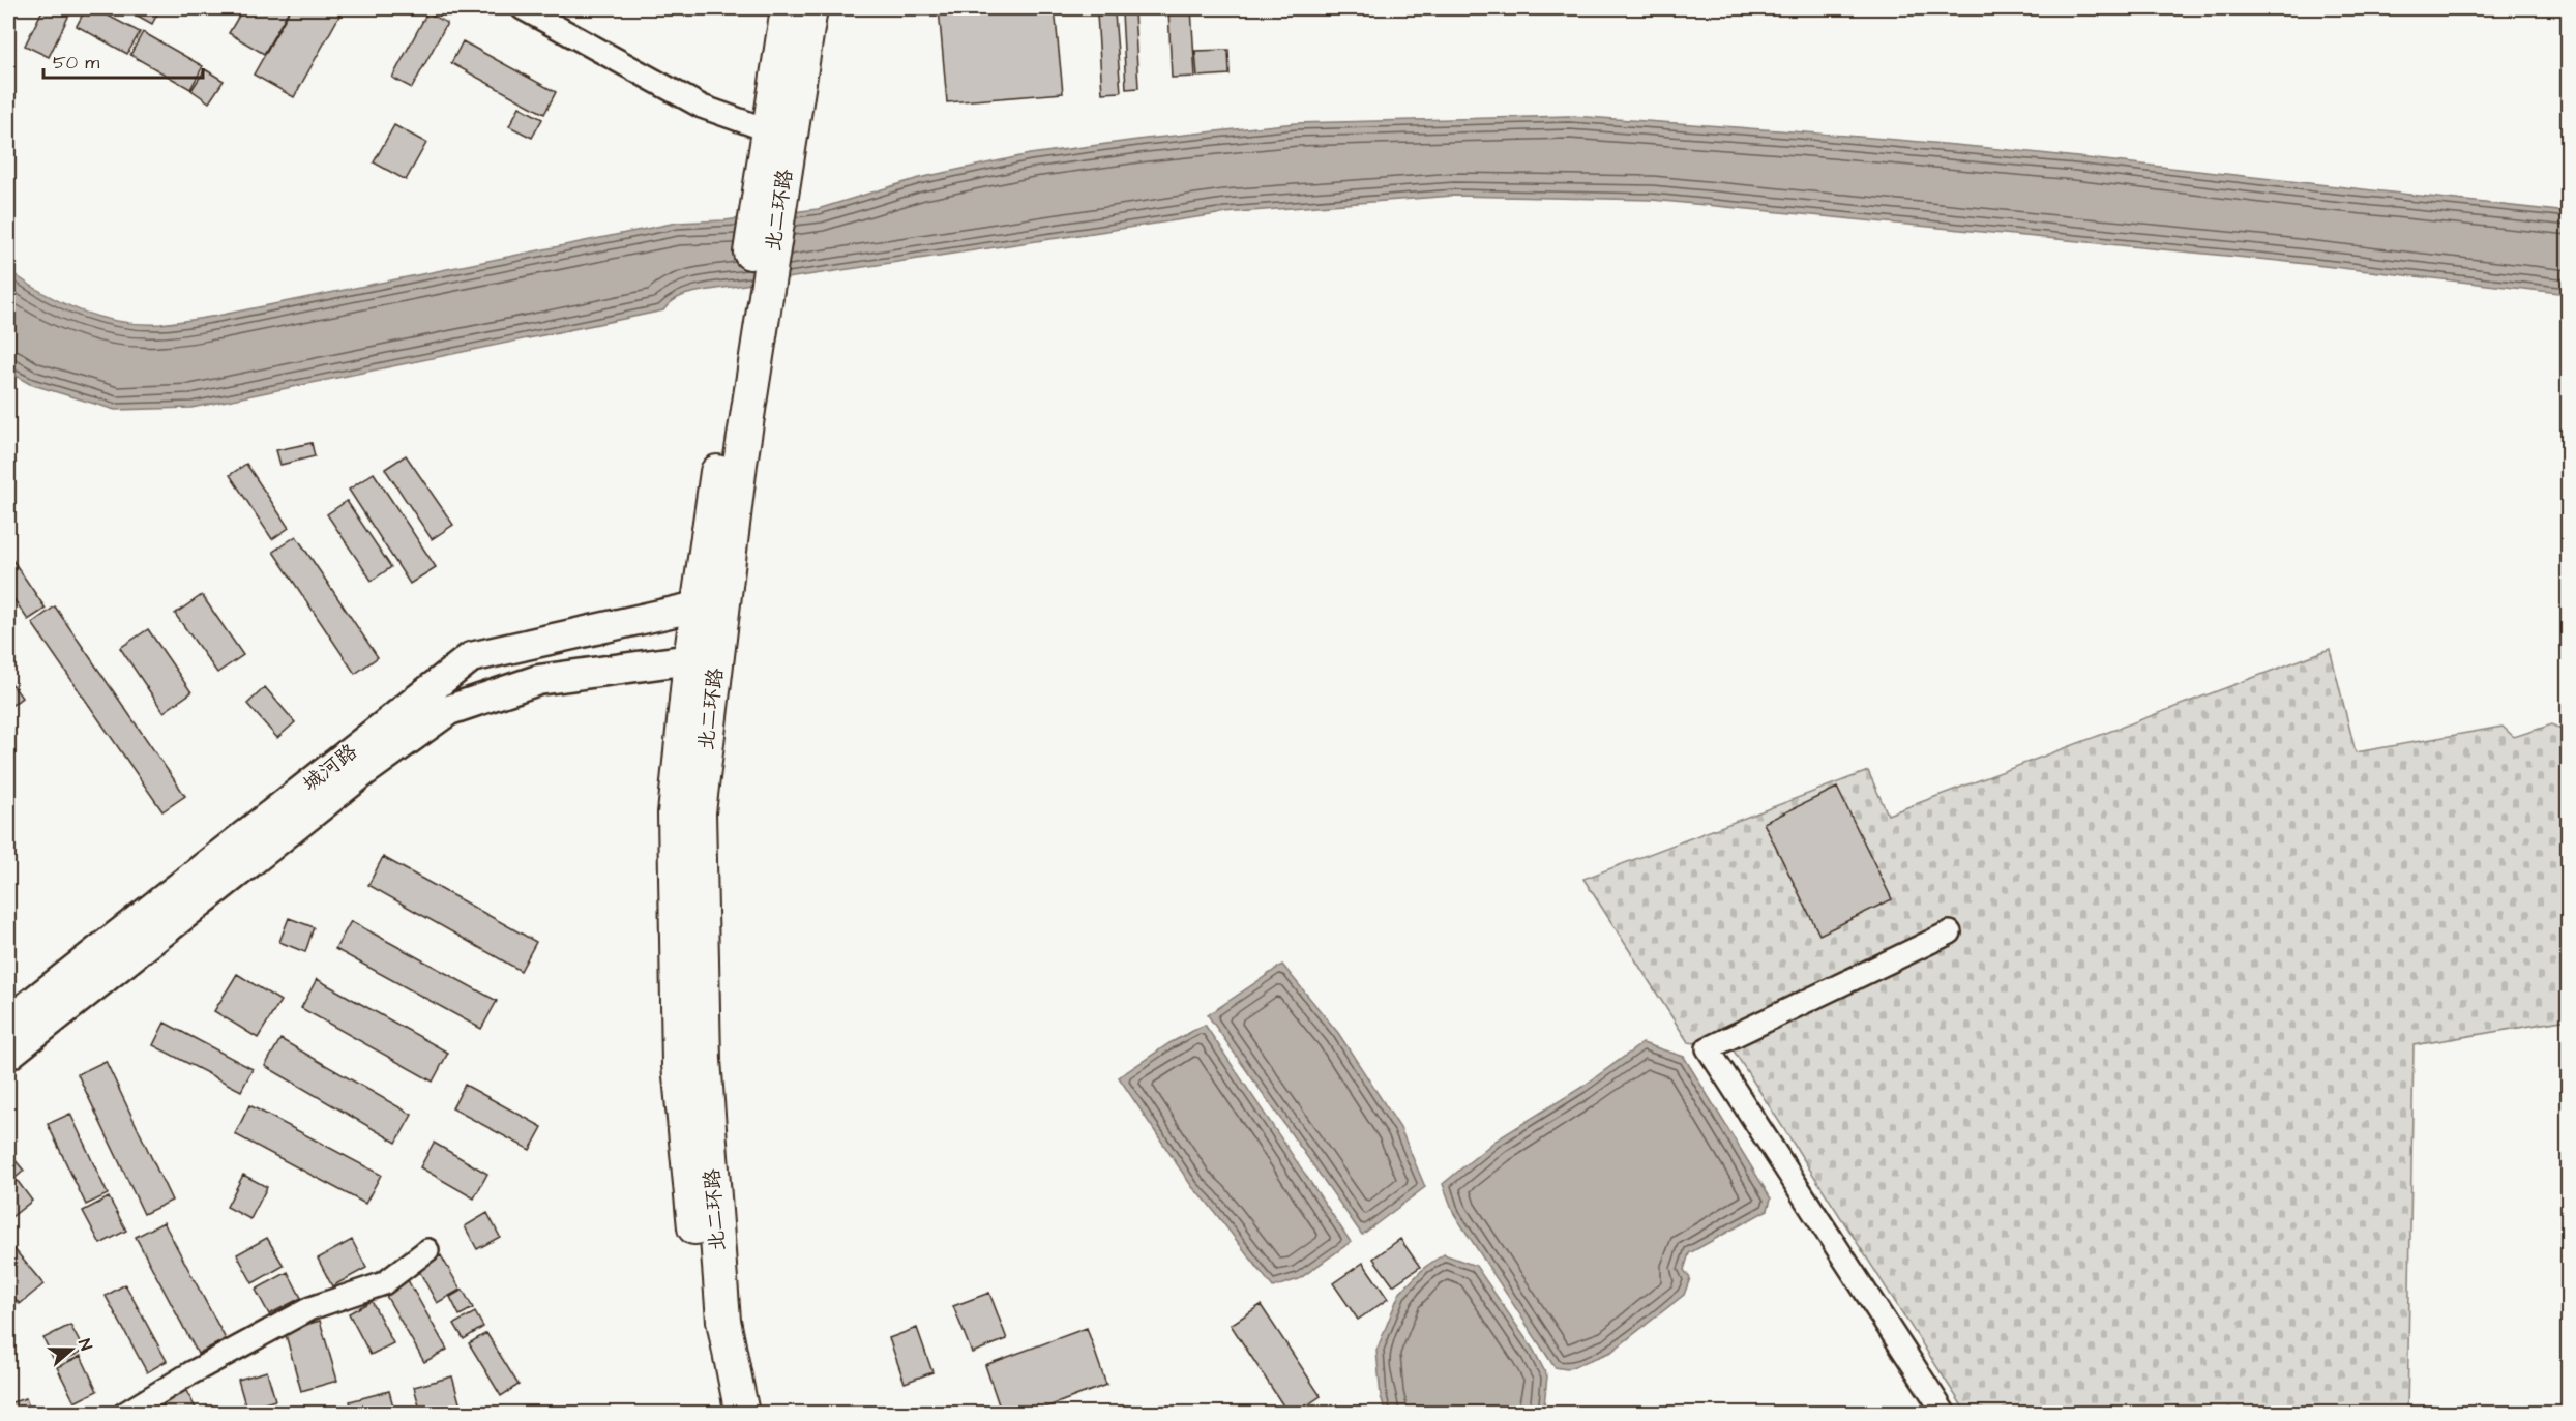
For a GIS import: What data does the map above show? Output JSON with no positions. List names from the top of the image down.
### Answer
{
  "streets": {
    "main road": ["北二环路", "城河路"]
  },
  "crossings": [
    ["北二环路", "城河路"]
  ],
  "scale_bar": "50 m",
  "north": "right"
}
